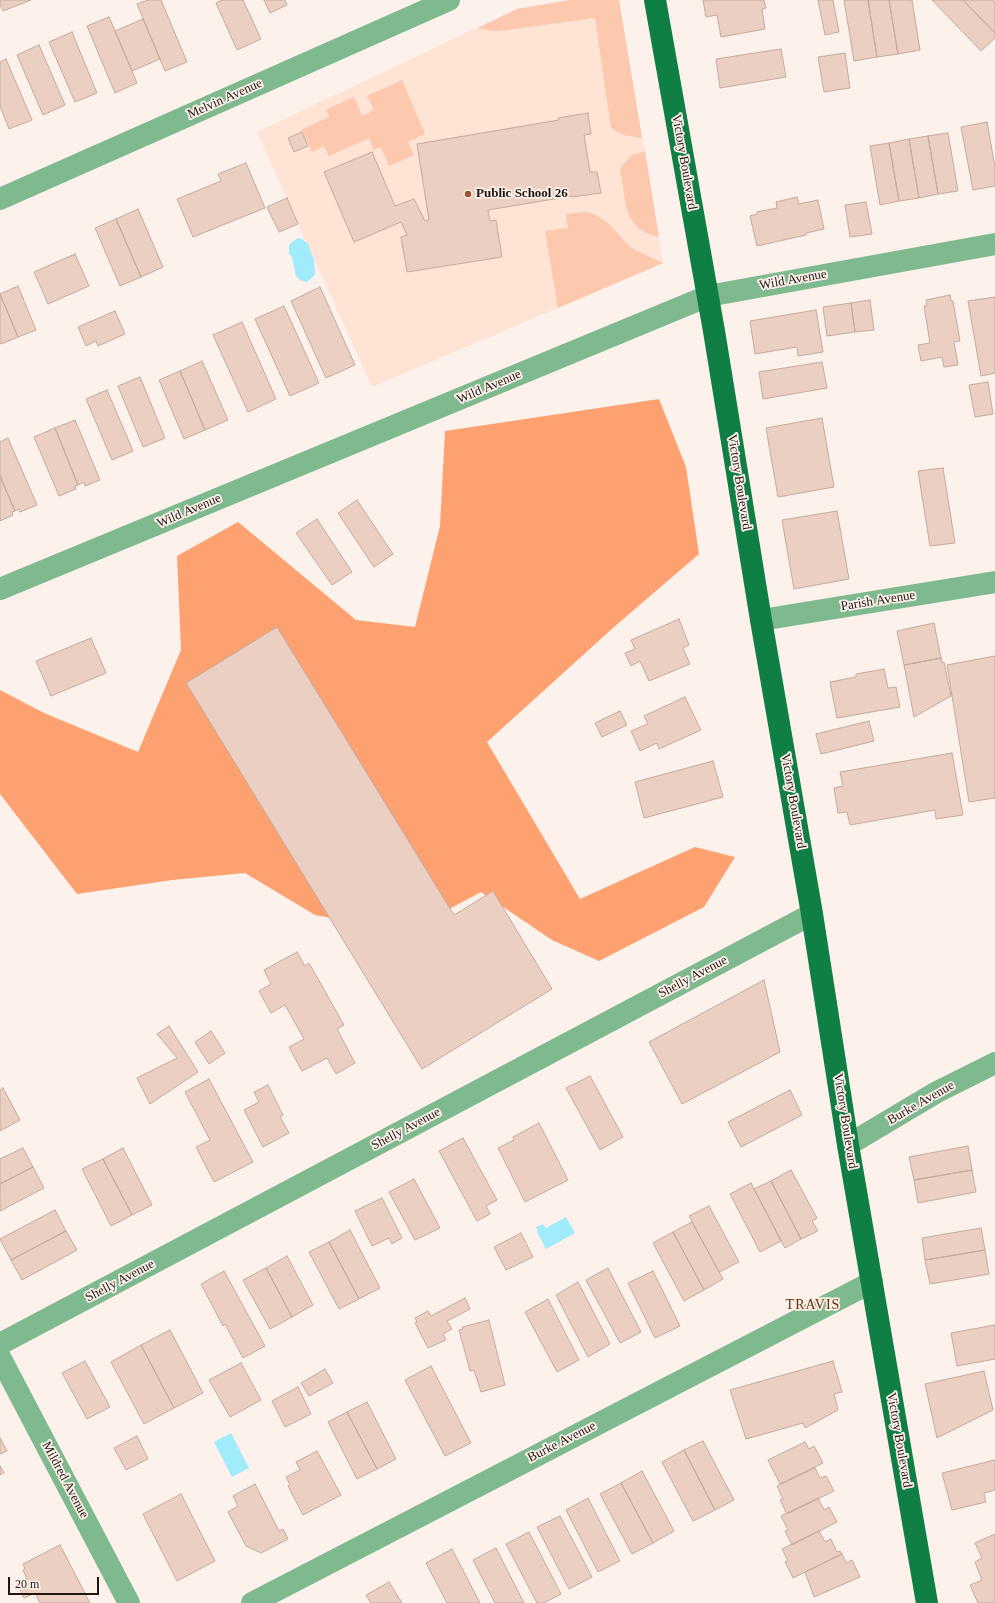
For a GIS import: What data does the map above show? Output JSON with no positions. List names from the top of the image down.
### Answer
{
  "streets": {
    "main road": ["Victory Boulevard"],
    "street": [
      "Melvin Avenue",
      "Wild Avenue",
      "Parish Avenue",
      "Shelly Avenue",
      "Burke Avenue",
      "Mildred Avenue"
    ]
  },
  "crossings": [
    ["Victory Boulevard", "Wild Avenue"],
    ["Victory Boulevard", "Parish Avenue"],
    ["Victory Boulevard", "Shelly Avenue"],
    ["Victory Boulevard", "Burke Avenue"]
  ],
  "districts": ["TRAVIS"],
  "places": ["Public School 26"],
  "scale_bar": "20 m"
}
